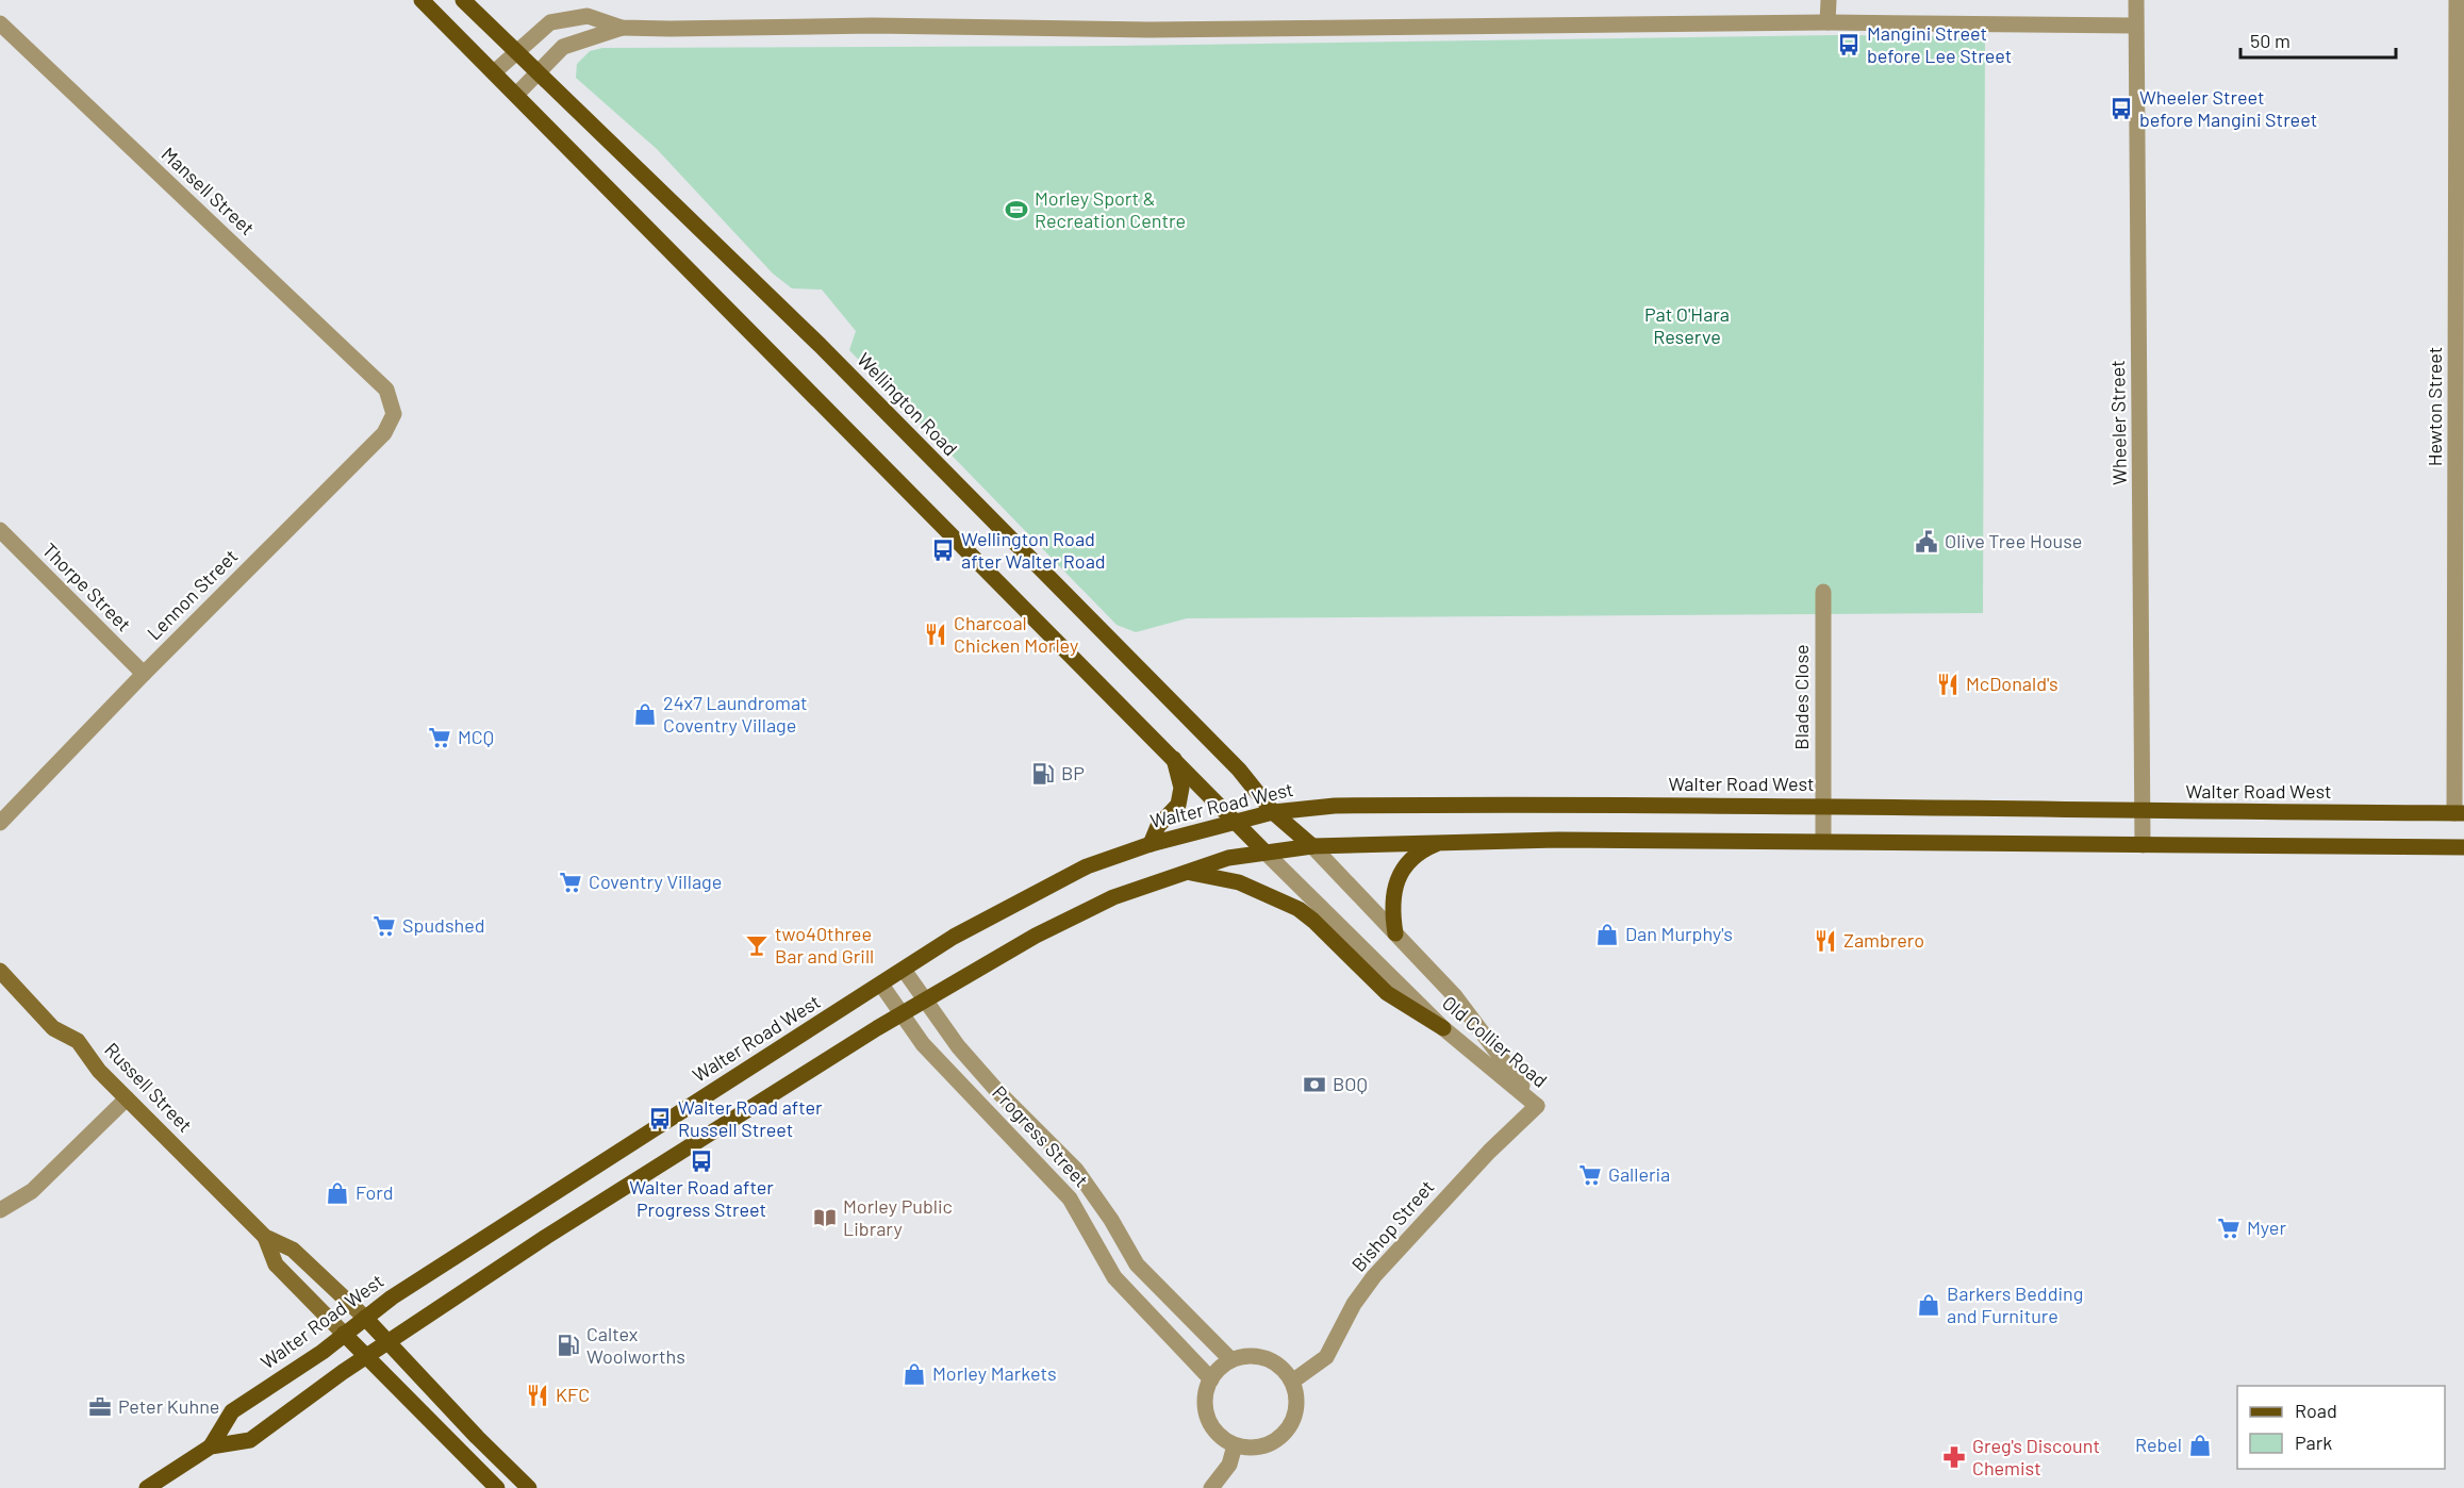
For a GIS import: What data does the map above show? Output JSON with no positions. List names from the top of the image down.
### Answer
{
  "streets": {
    "main road": ["Wellington Road", "Walter Road West", "Russell Street"],
    "street": [
      "Mansell Street",
      "Hewton Street",
      "Wheeler Street",
      "Thorpe Street",
      "Lennon Street",
      "Blades Close",
      "Old Collier Road",
      "Progress Street",
      "Bishop Street"
    ]
  },
  "crossings": [
    ["Mansell Street", "Lennon Street"],
    ["Wellington Road", "Walter Road West"],
    ["Wellington Road", "Old Collier Road"],
    ["Hewton Street", "Walter Road West"],
    ["Wheeler Street", "Walter Road West"],
    ["Thorpe Street", "Lennon Street"],
    ["Blades Close", "Walter Road West"],
    ["Walter Road West", "Old Collier Road"],
    ["Walter Road West", "Russell Street"],
    ["Walter Road West", "Progress Street"],
    ["Old Collier Road", "Bishop Street"],
    ["Progress Street", "Bishop Street"]
  ],
  "parks": ["Pat O'Hara Reserve"],
  "places": {
    "bus stop": [
      "Mangini Street before Lee Street",
      "Wheeler Street before Mangini Street",
      "Wellington Road after Walter Road",
      "Walter Road after Russell Street",
      "Walter Road after Progress Street"
    ],
    "sports": ["Morley Sport & Recreation Centre"],
    "public building": ["Olive Tree House"],
    "restaurant": [
      "Charcoal Chicken Morley",
      "McDonald's",
      "Zambrero",
      "KFC"
    ],
    "shop": [
      "24x7 Laundromat Coventry Village",
      "Dan Murphy's",
      "Ford",
      "Barkers Bedding and Furniture",
      "Morley Markets",
      "Rebel"
    ],
    "supermarket": [
      "MCQ",
      "Coventry Village",
      "Spudshed",
      "Galleria",
      "Myer"
    ],
    "fuel station": ["BP", "Caltex Woolworths"],
    "bar": ["two40three Bar and Grill"],
    "bank": ["BOQ"],
    "library": ["Morley Public Library"],
    "office": ["Peter Kuhne"],
    "pharmacy": ["Greg's Discount Chemist"]
  },
  "legend": ["Road", "Park"],
  "scale_bar": "50 m"
}
